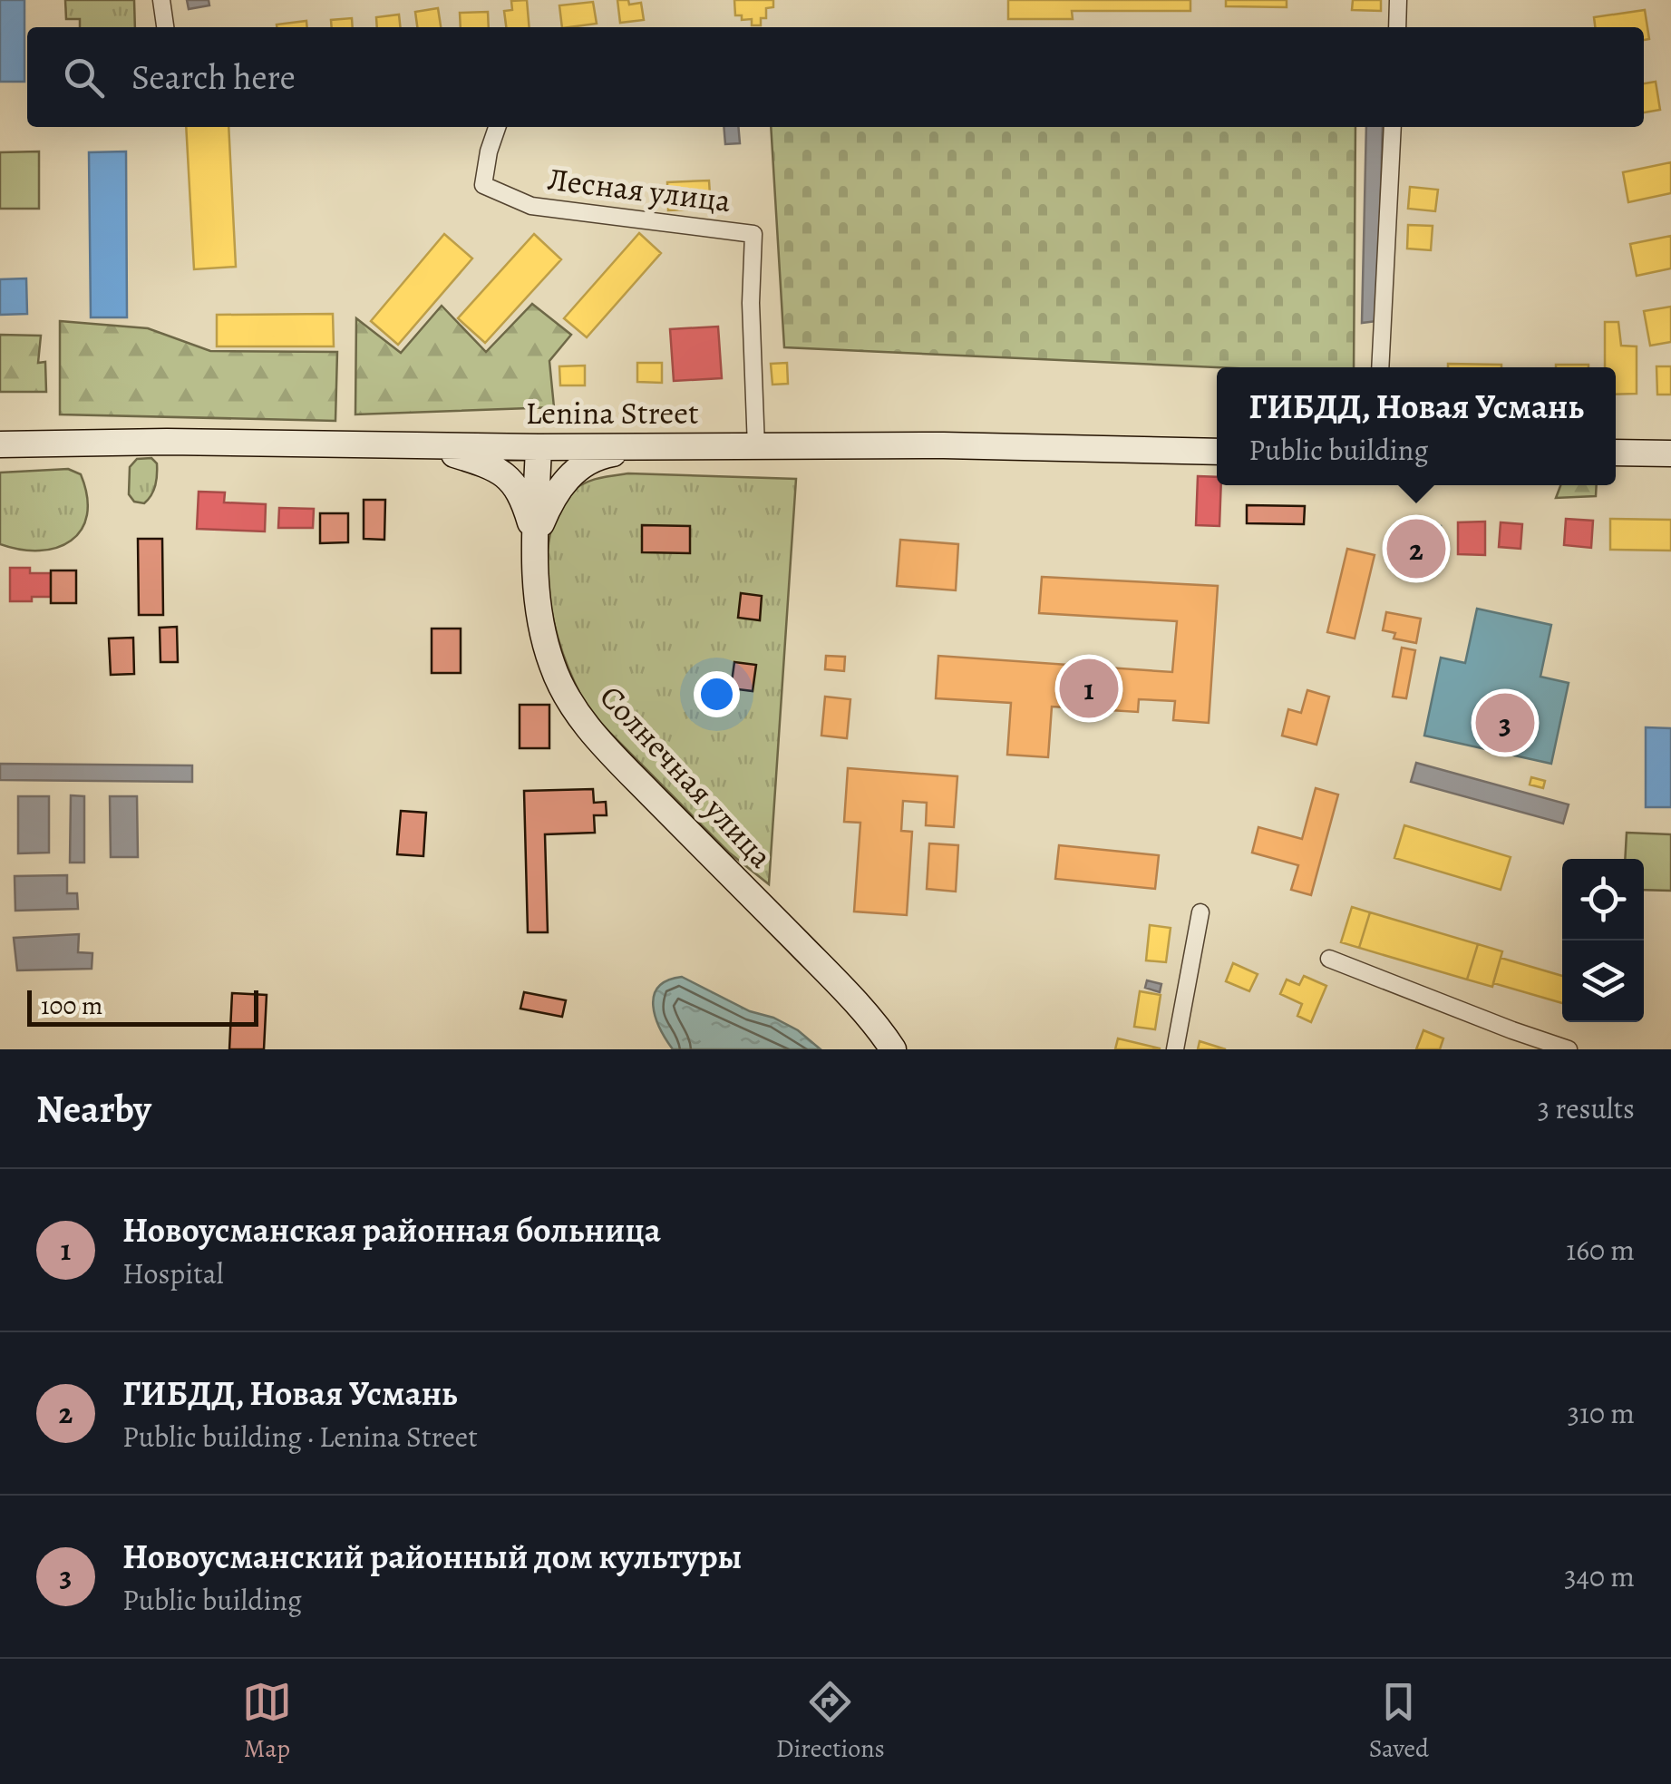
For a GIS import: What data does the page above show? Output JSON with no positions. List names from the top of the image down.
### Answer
{
  "streets": {
    "main road": ["Lenina Street", "Солнечная улица"],
    "street": ["Лесная улица"]
  },
  "crossings": [
    ["Лесная улица", "Lenina Street"],
    ["Lenina Street", "Солнечная улица"]
  ],
  "scale_bar": "100 m",
  "page": {
    "search": "Search here",
    "popup": ["ГИБДД, Новая Усмань", "Public building"],
    "pins": ["2", "1", "3"],
    "scale": "100 m",
    "heading": ["Nearby", "3 results"],
    "list": [
      {
        "mark": "1",
        "name": "Новоусманская районная больница",
        "note": "Hospital",
        "value": "160 m"
      },
      {
        "mark": "2",
        "name": "ГИБДД, Новая Усмань",
        "note": "Public building · Lenina Street",
        "value": "310 m"
      },
      {
        "mark": "3",
        "name": "Новоусманский районный дом культуры",
        "note": "Public building",
        "value": "340 m"
      }
    ],
    "nav": ["Map", "Directions", "Saved"]
  }
}
